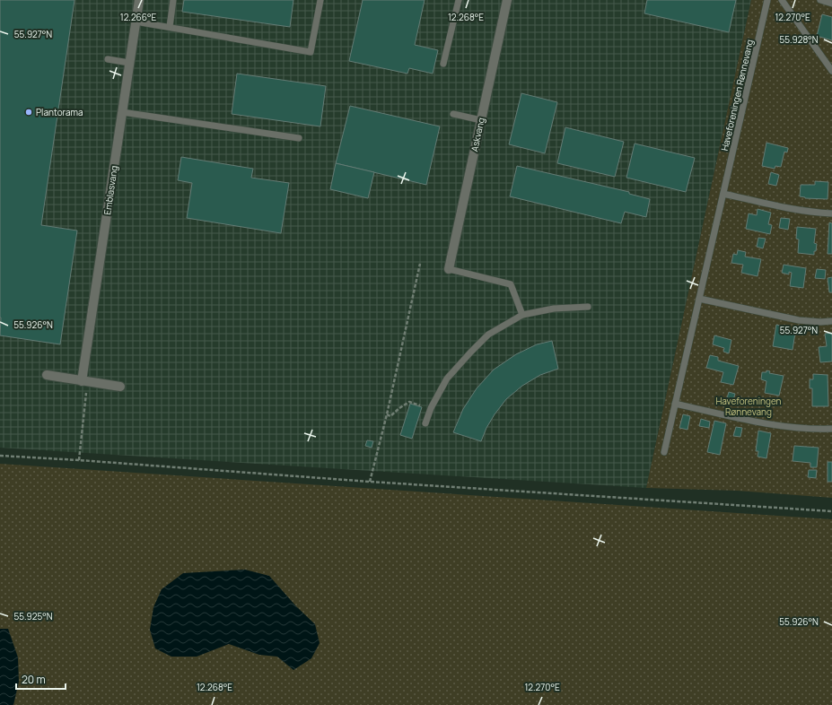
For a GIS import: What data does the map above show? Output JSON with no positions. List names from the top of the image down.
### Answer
{
  "streets": {
    "street": ["Askvang", "Emblasvang"],
    "lane": ["Haveforeningen Rønnevang"]
  },
  "parks": ["Haveforeningen Rønnevang"],
  "places": ["Plantorama"],
  "scale_bar": "20 m",
  "coordinates": [
    "12.268°E",
    "12.270°E",
    "12.266°E",
    "55.927°N",
    "55.928°N",
    "55.926°N",
    "55.925°N"
  ]
}
